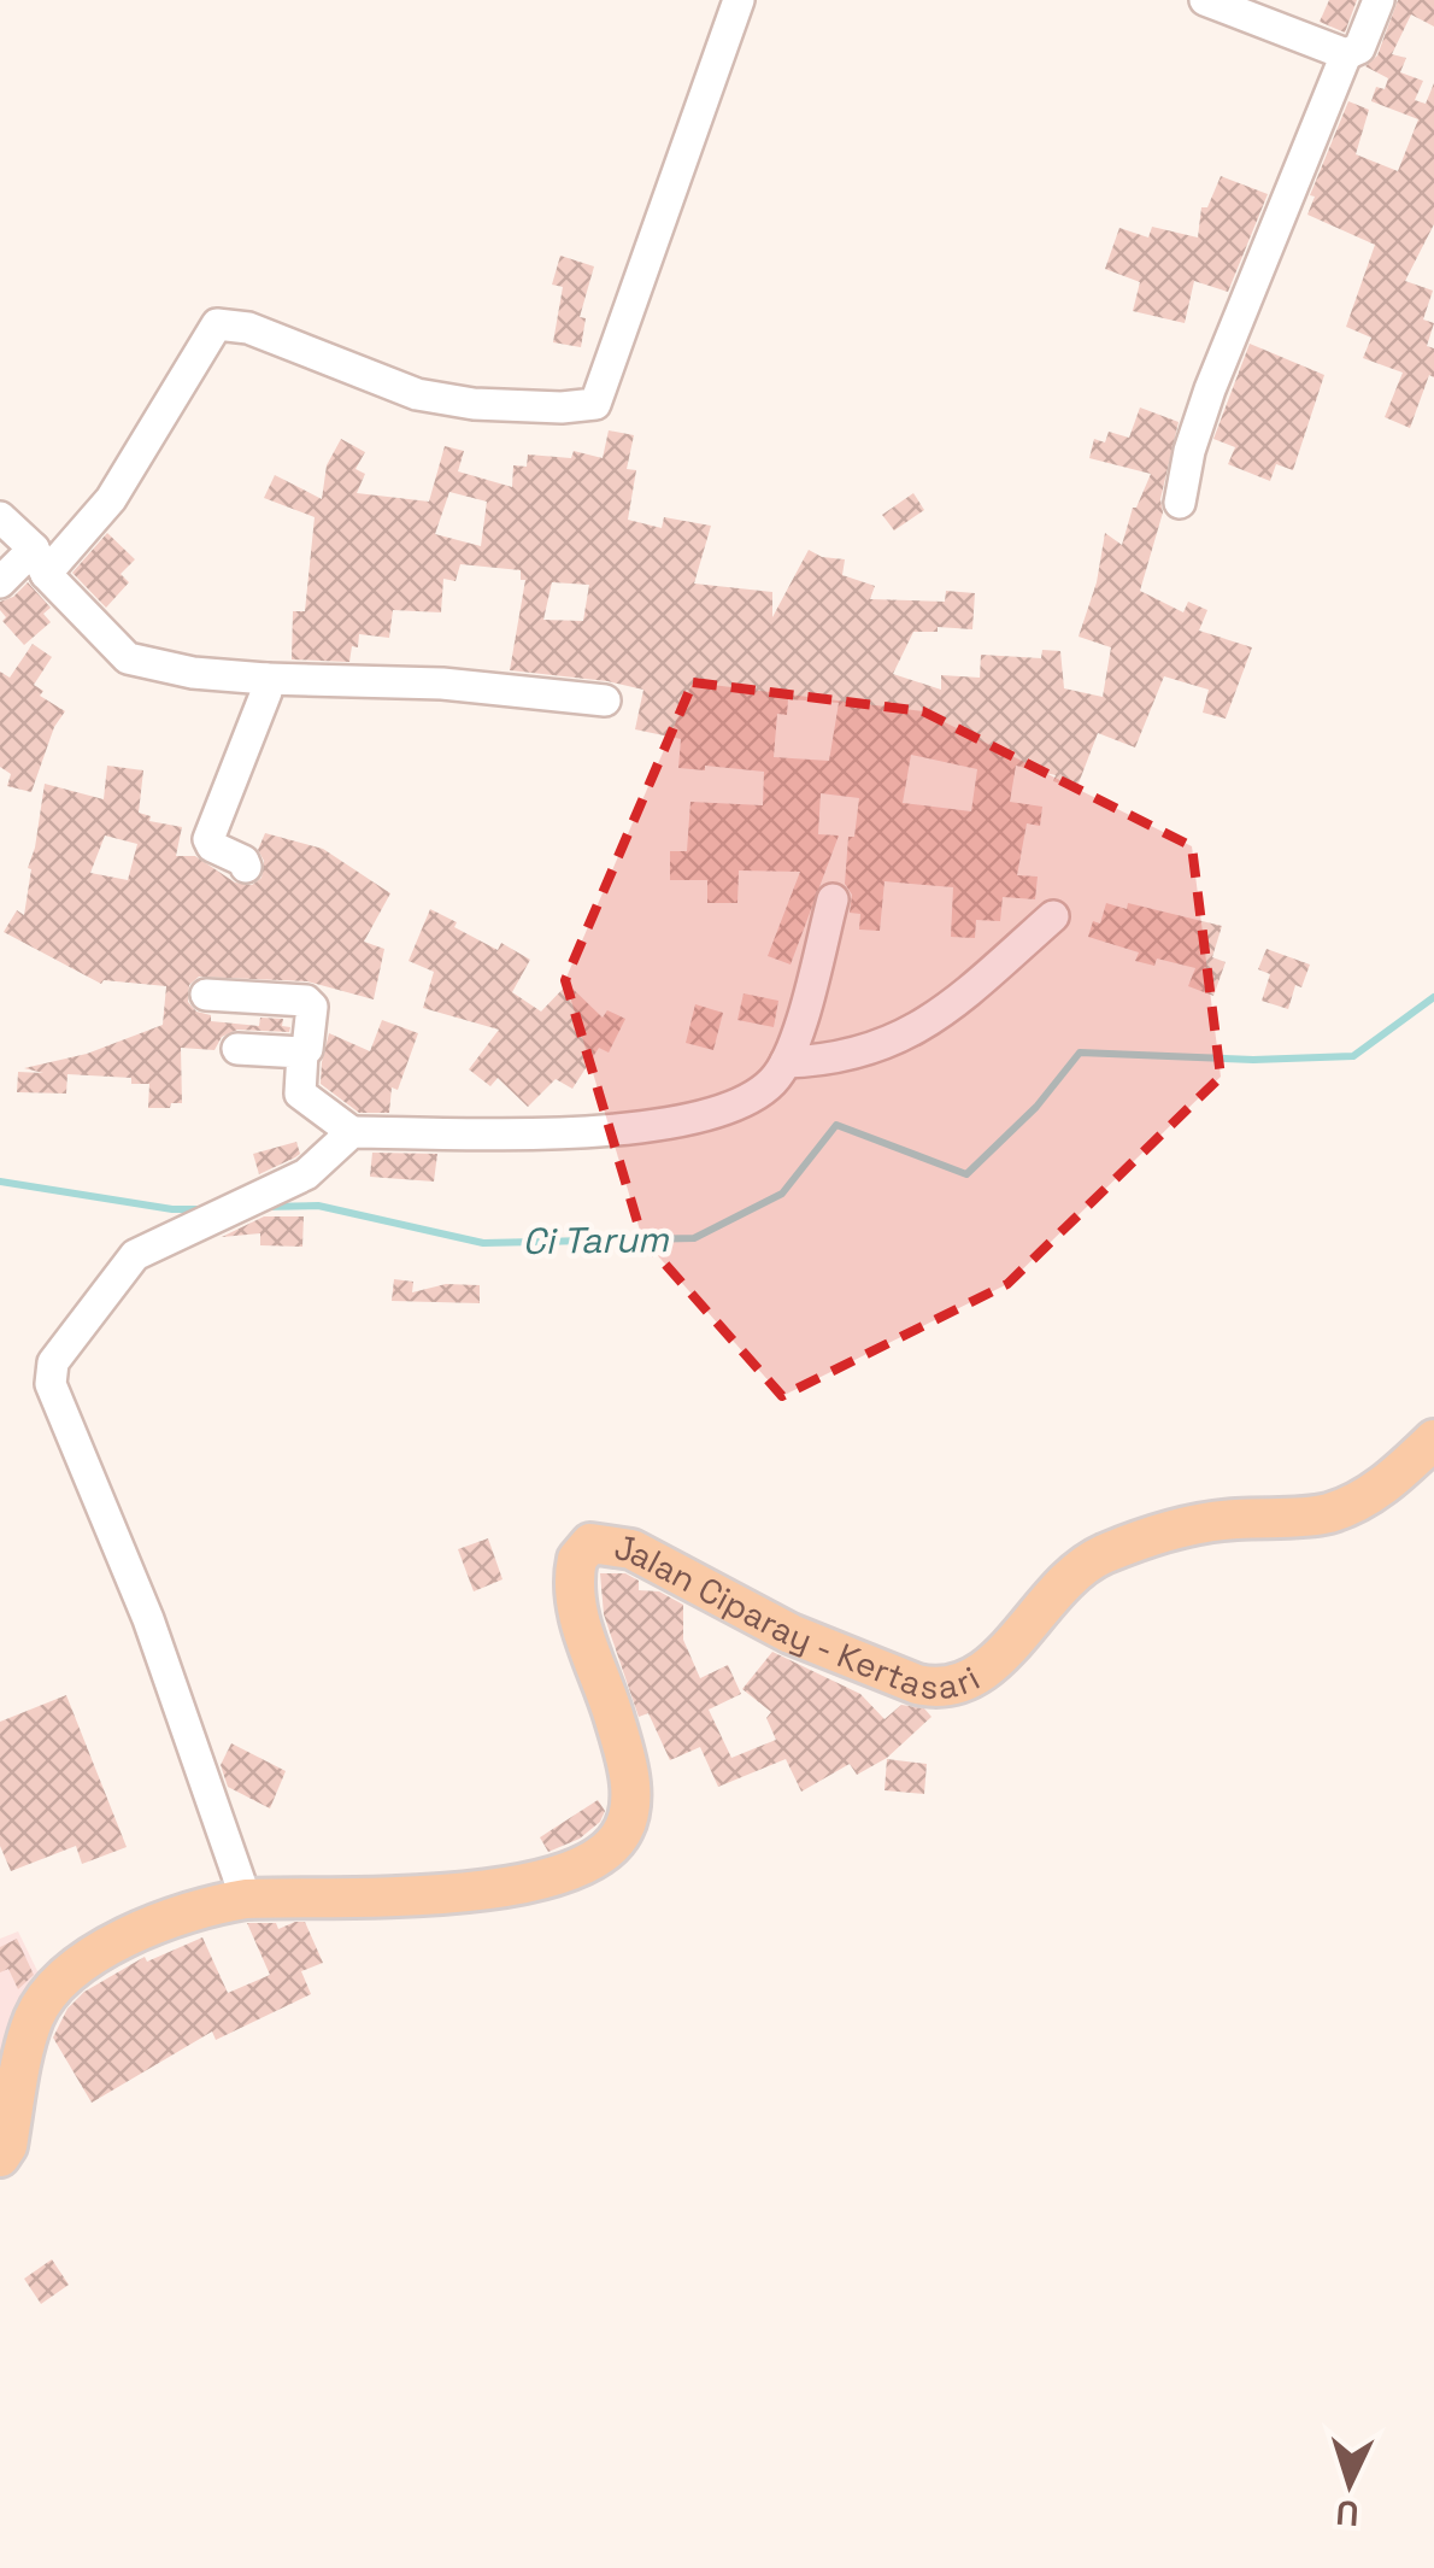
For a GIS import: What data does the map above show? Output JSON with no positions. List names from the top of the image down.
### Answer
{
  "streets": {
    "main road": ["Jalan Ciparay - Kertasari"]
  },
  "water": ["Ci Tarum"],
  "north": "bottom"
}
